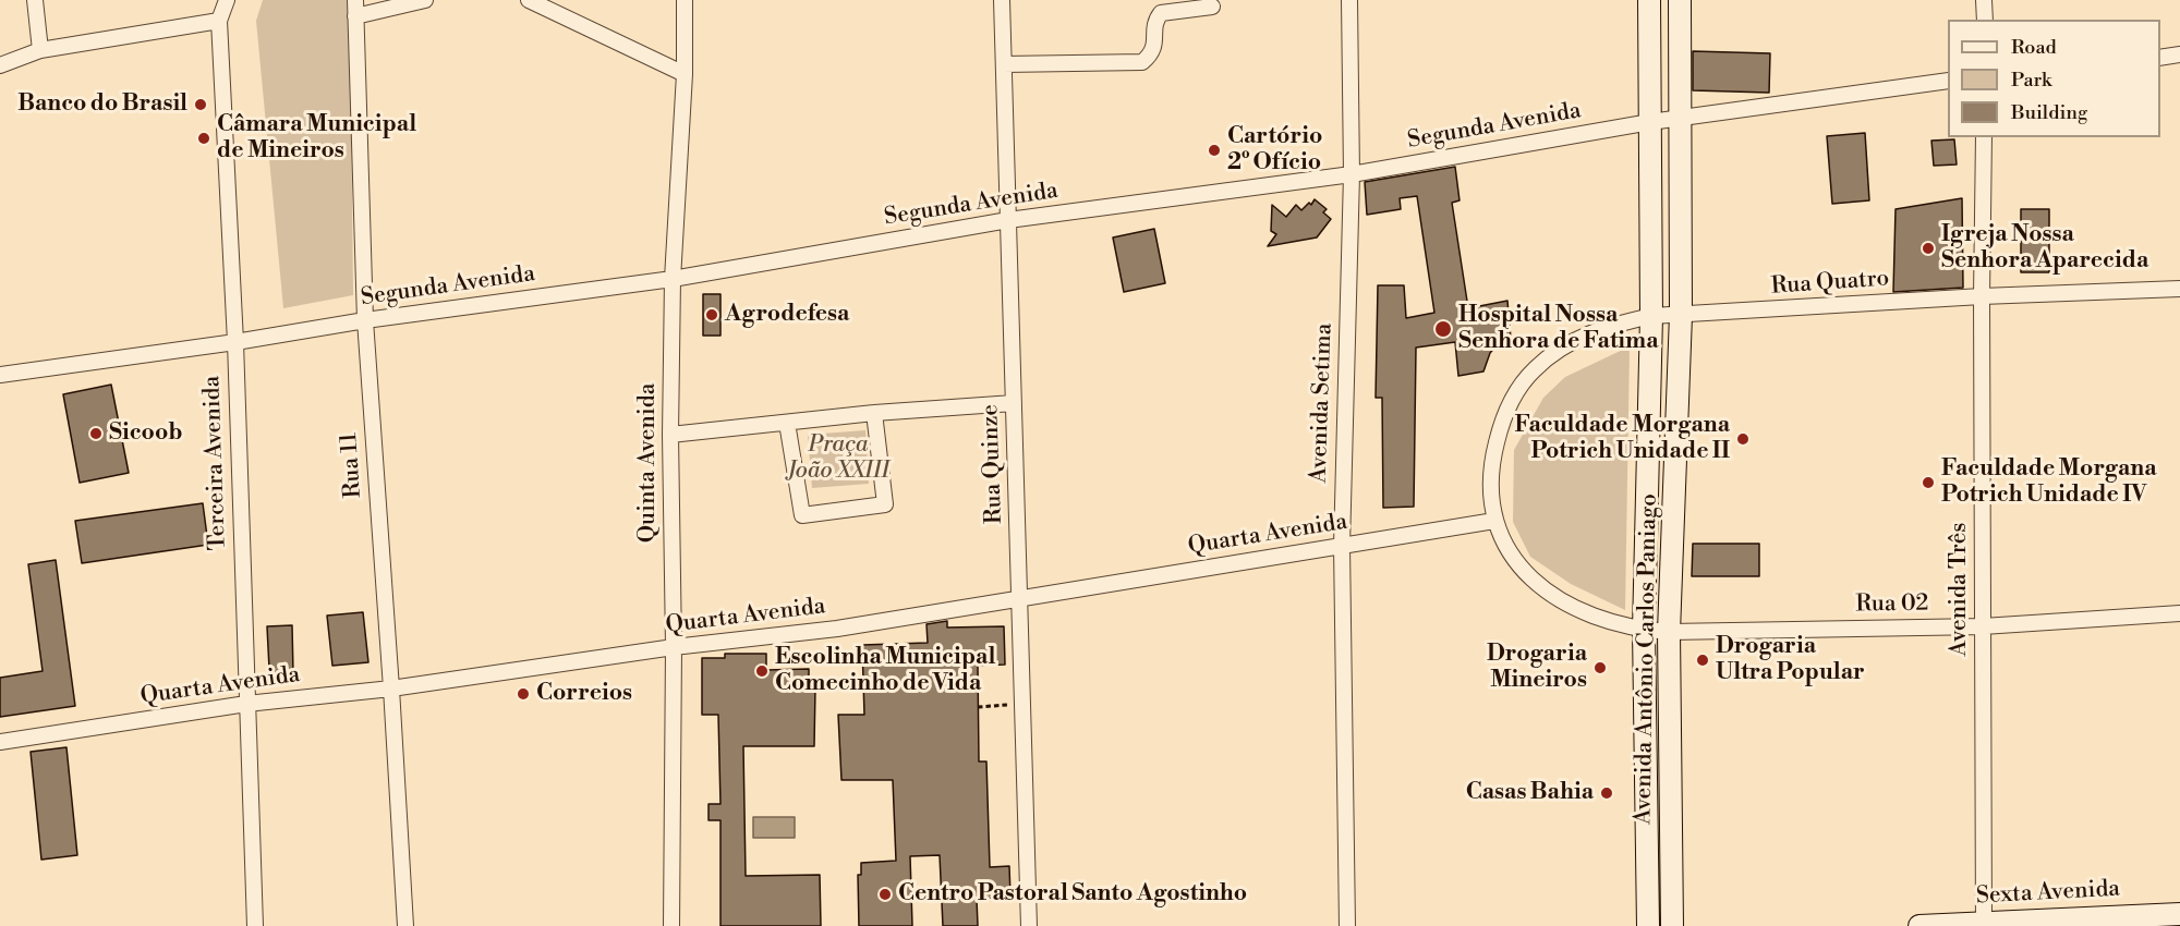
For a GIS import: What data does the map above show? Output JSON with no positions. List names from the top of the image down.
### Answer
{
  "streets": {
    "main road": ["Avenida Antônio Carlos Paniago", "Sexta Avenida"],
    "street": [
      "Segunda Avenida",
      "Rua Quatro",
      "Avenida Setima",
      "Terceira Avenida",
      "Quinta Avenida",
      "Rua Quinze",
      "Rua 11",
      "Quarta Avenida",
      "Avenida Três",
      "Rua 02"
    ]
  },
  "crossings": [
    ["Segunda Avenida", "Avenida Setima"],
    ["Segunda Avenida", "Terceira Avenida"],
    ["Segunda Avenida", "Quinta Avenida"],
    ["Segunda Avenida", "Rua Quinze"],
    ["Segunda Avenida", "Rua 11"],
    ["Segunda Avenida", "Avenida Antônio Carlos Paniago"],
    ["Rua Quatro", "Quarta Avenida"],
    ["Rua Quatro", "Avenida Três"],
    ["Rua Quatro", "Rua 02"],
    ["Rua Quatro", "Avenida Antônio Carlos Paniago"],
    ["Avenida Setima", "Quarta Avenida"],
    ["Terceira Avenida", "Quarta Avenida"],
    ["Quinta Avenida", "Quarta Avenida"],
    ["Rua Quinze", "Quarta Avenida"],
    ["Rua 11", "Quarta Avenida"],
    ["Quarta Avenida", "Rua 02"],
    ["Avenida Três", "Rua 02"],
    ["Avenida Três", "Sexta Avenida"],
    ["Rua 02", "Avenida Antônio Carlos Paniago"]
  ],
  "parks": ["Praça João XXIII"],
  "places": [
    "Banco do Brasil",
    "Câmara Municipal de Mineiros",
    "Cartório 2º Ofício",
    "Igreja Nossa Senhora Aparecida",
    "Agrodefesa",
    "Hospital Nossa Senhora de Fatima",
    "Sicoob",
    "Faculdade Morgana Potrich Unidade II",
    "Faculdade Morgana Potrich Unidade IV",
    "Drogaria Ultra Popular",
    "Drogaria Mineiros",
    "Escolinha Municipal Comecinho de Vida",
    "Correios",
    "Casas Bahia",
    "Centro Pastoral Santo Agostinho"
  ],
  "legend": ["Road", "Park", "Building"]
}
